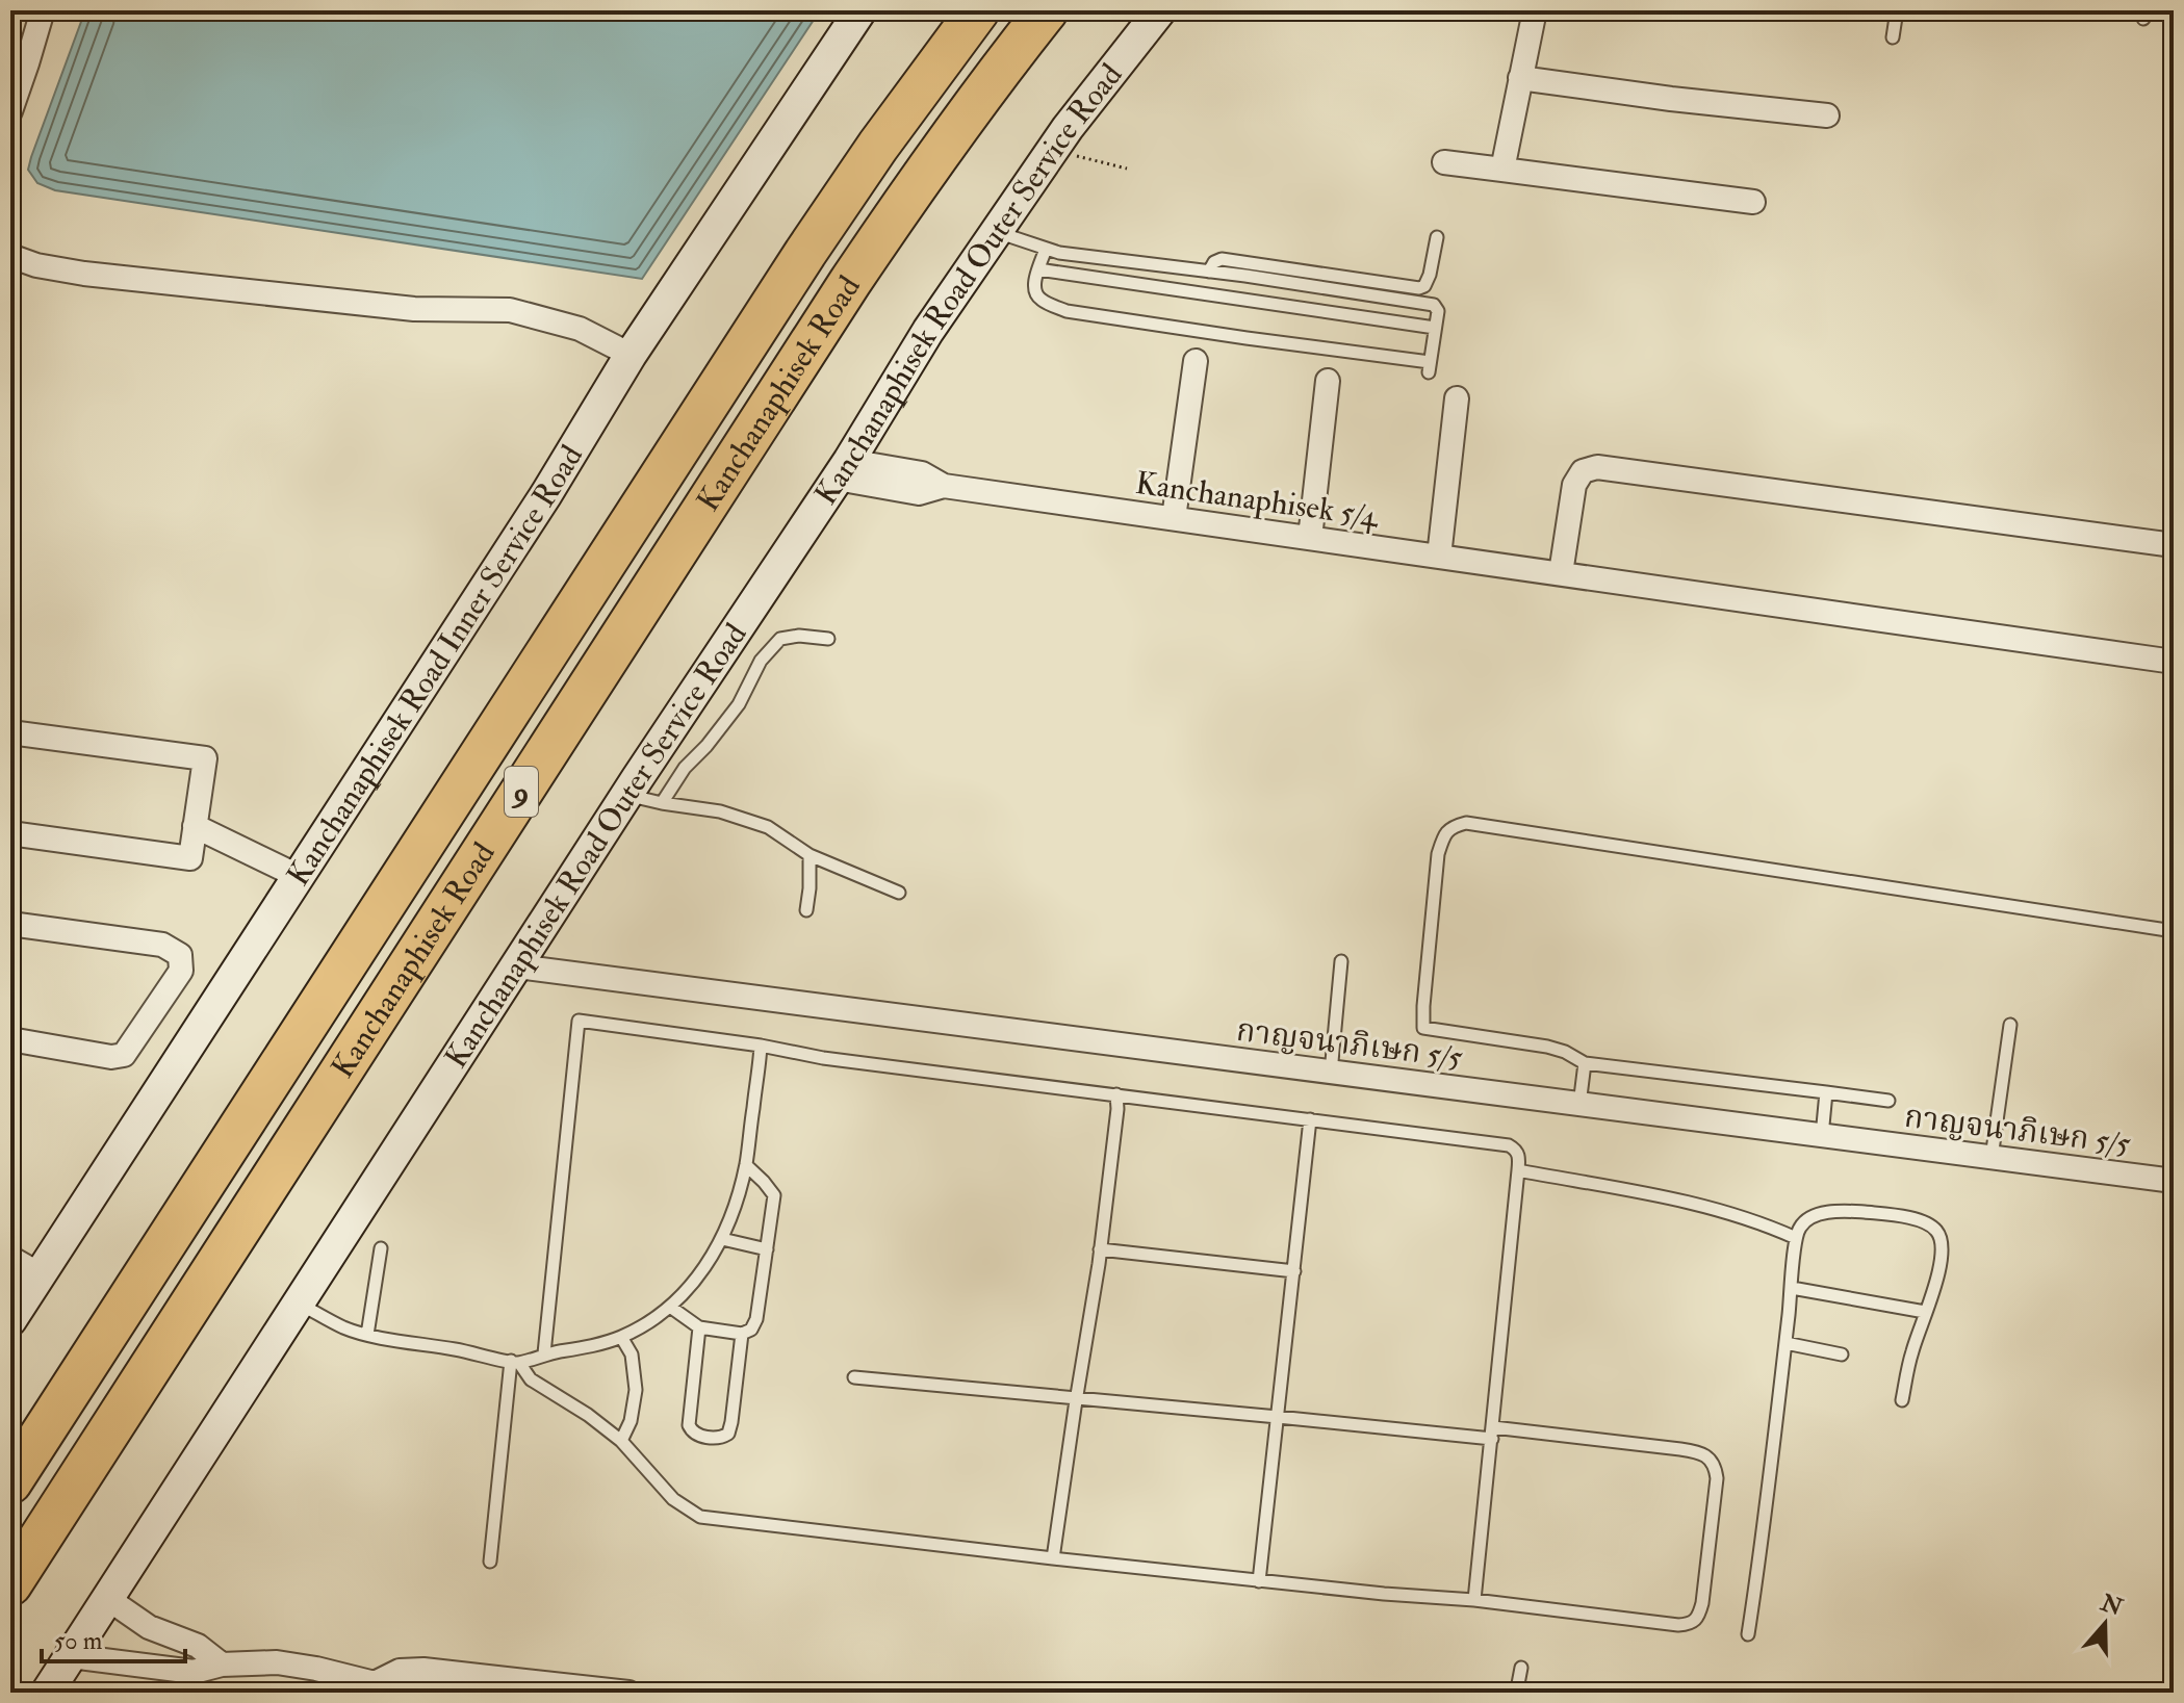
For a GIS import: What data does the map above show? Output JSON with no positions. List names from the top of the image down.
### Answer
{
  "streets": {
    "highway": ["Kanchanaphisek Road", "9"],
    "main road": ["Kanchanaphisek Road Outer Service Road", "Kanchanaphisek Road Inner Service Road"],
    "street": ["Kanchanaphisek 5/4", "กาญจนาภิเษก 5/5"]
  },
  "crossings": [
    ["Kanchanaphisek Road Outer Service Road", "Kanchanaphisek 5/4"],
    ["Kanchanaphisek Road Outer Service Road", "กาญจนาภิเษก 5/5"]
  ],
  "scale_bar": "50 m",
  "north": "top"
}
